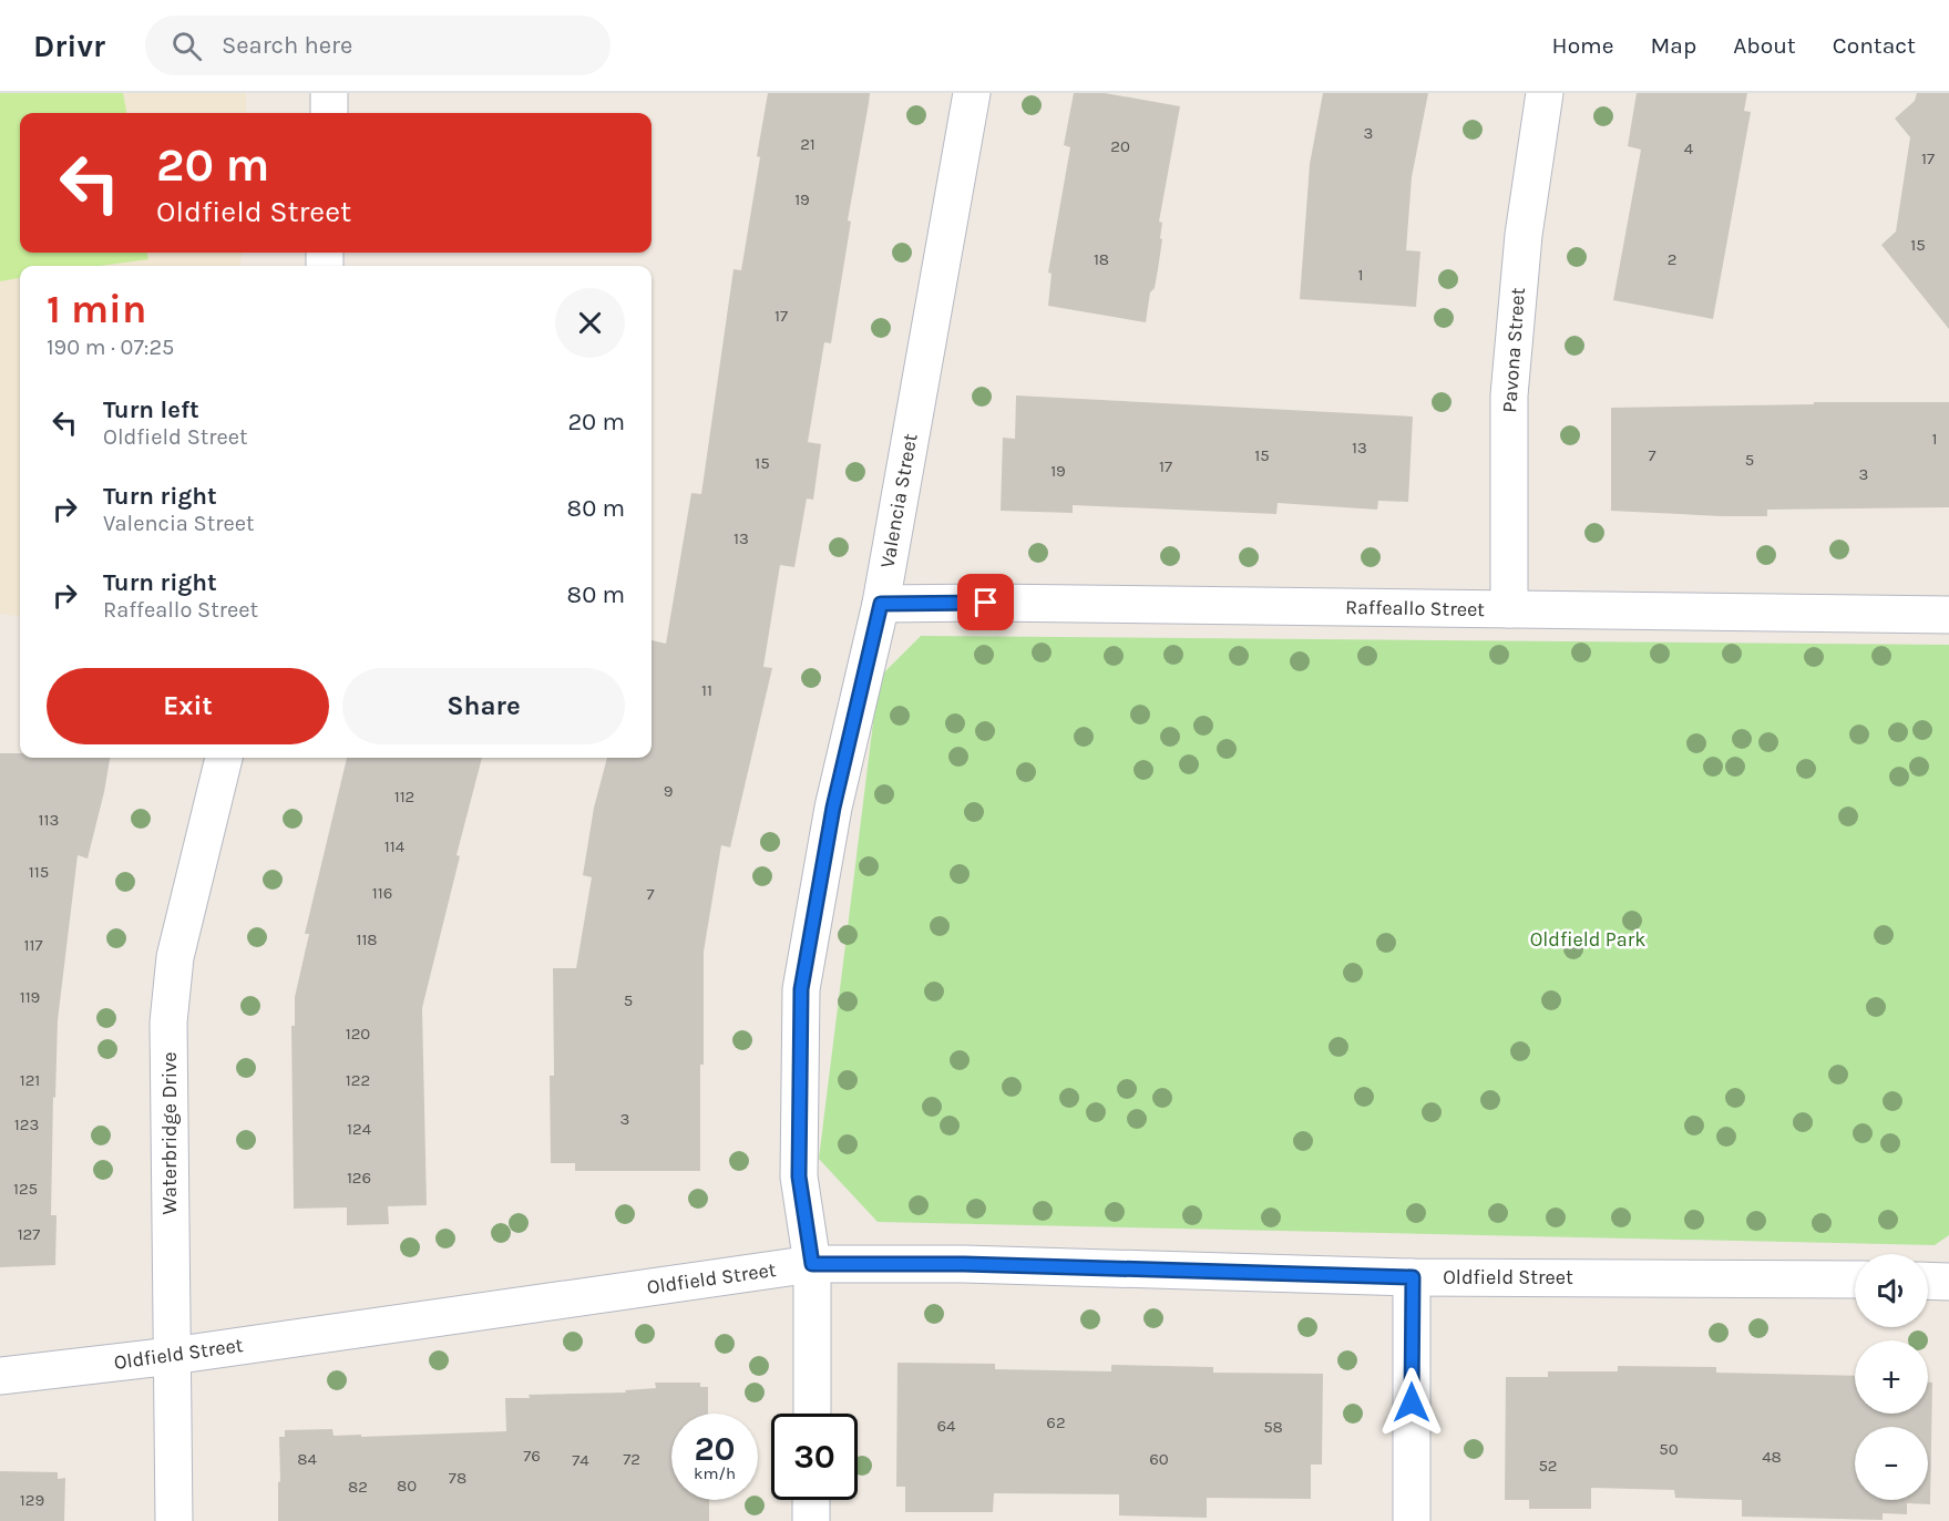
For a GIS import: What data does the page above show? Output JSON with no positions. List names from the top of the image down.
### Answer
{
  "streets": {
    "street": [
      "Pavona Street",
      "Valencia Street",
      "Raffeallo Street",
      "Waterbridge Drive",
      "Oldfield Street"
    ]
  },
  "crossings": [
    ["Pavona Street", "Raffeallo Street"],
    ["Valencia Street", "Raffeallo Street"],
    ["Valencia Street", "Oldfield Street"],
    ["Waterbridge Drive", "Oldfield Street"]
  ],
  "parks": ["Oldfield Park"],
  "house_numbers": [
    "3",
    "21",
    "20",
    "4",
    "17",
    "19",
    "15",
    "18",
    "2",
    "1",
    "17",
    "1",
    "13",
    "15",
    "7",
    "5",
    "15",
    "17",
    "19",
    "3",
    "13",
    "11",
    "9",
    "112",
    "113",
    "114",
    "115",
    "116",
    "7",
    "118",
    "117",
    "119",
    "5",
    "120",
    "121",
    "122",
    "3",
    "123",
    "124",
    "126",
    "125",
    "127",
    "62",
    "64",
    "58",
    "50",
    "76",
    "48",
    "84",
    "72",
    "60",
    "74",
    "52",
    "78",
    "80",
    "82",
    "129"
  ],
  "page": {
    "header": "Drivr",
    "search": "Search here",
    "nav": [
      "Home",
      "Map",
      "About",
      "Contact"
    ],
    "turn": ["20 m", "Oldfield Street"],
    "heading": ["1 min", "190 m · 07:25"],
    "list": [
      {
        "name": "Turn left",
        "note": "Oldfield Street",
        "value": "20 m"
      },
      {
        "name": "Turn right",
        "note": "Valencia Street",
        "value": "80 m"
      },
      {
        "name": "Turn right",
        "note": "Raffeallo Street",
        "value": "80 m"
      }
    ],
    "buttons": ["Exit", "Share"],
    "map_buttons": ["+", "−"],
    "speed": "20 km/h",
    "limit": "30"
  }
}
